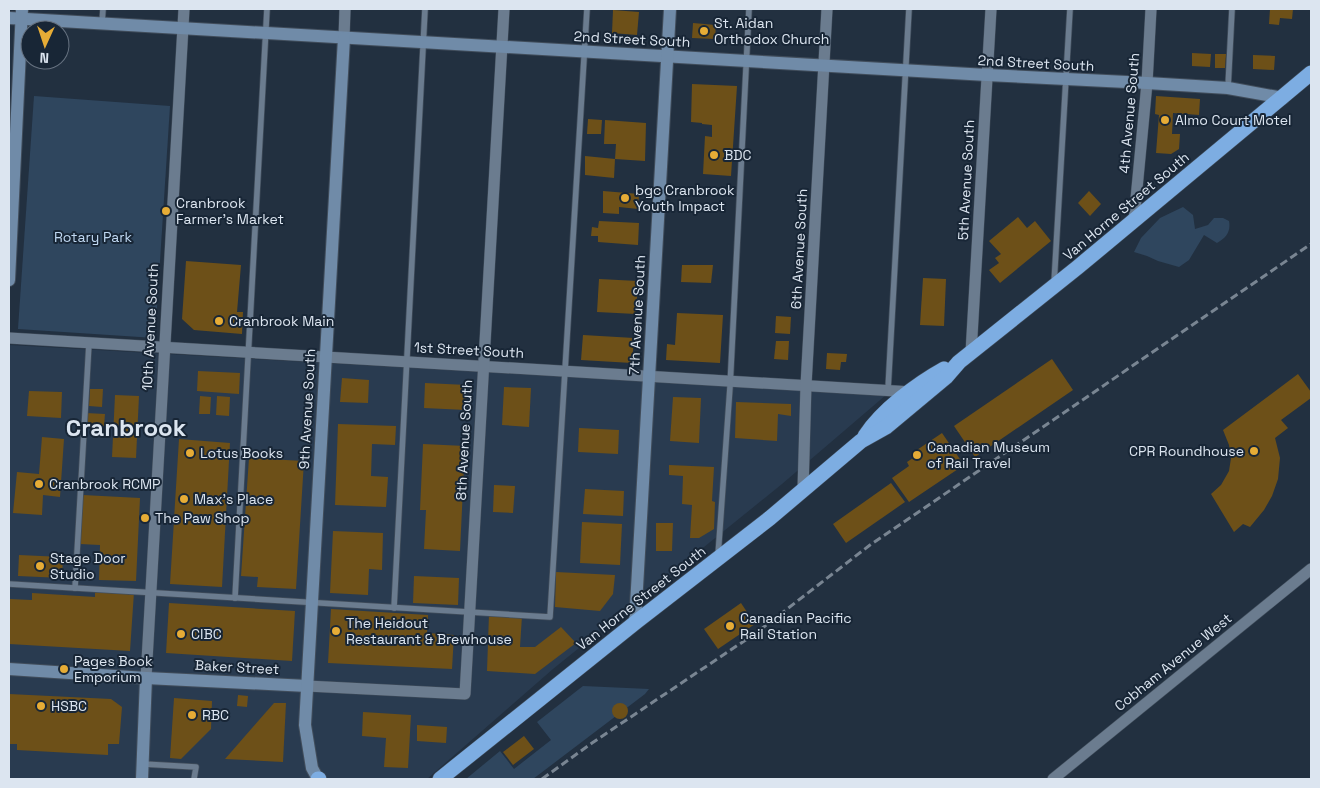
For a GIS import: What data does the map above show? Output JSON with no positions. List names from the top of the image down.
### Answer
{
  "streets": {
    "highway": ["Van Horne Street South"],
    "street": [
      "2nd Street South",
      "4th Avenue South",
      "5th Avenue South",
      "6th Avenue South",
      "7th Avenue South",
      "10th Avenue South",
      "1st Street South",
      "9th Avenue South",
      "8th Avenue South",
      "Cobham Avenue West",
      "Baker Street"
    ]
  },
  "crossings": [
    ["2nd Street South", "4th Avenue South"],
    ["2nd Street South", "5th Avenue South"],
    ["2nd Street South", "Van Horne Street South"],
    ["2nd Street South", "6th Avenue South"],
    ["2nd Street South", "7th Avenue South"],
    ["2nd Street South", "10th Avenue South"],
    ["2nd Street South", "9th Avenue South"],
    ["2nd Street South", "8th Avenue South"],
    ["4th Avenue South", "Van Horne Street South"],
    ["5th Avenue South", "Van Horne Street South"],
    ["Van Horne Street South", "6th Avenue South"],
    ["Van Horne Street South", "7th Avenue South"],
    ["Van Horne Street South", "1st Street South"],
    ["6th Avenue South", "1st Street South"],
    ["7th Avenue South", "1st Street South"],
    ["10th Avenue South", "1st Street South"],
    ["10th Avenue South", "Baker Street"],
    ["1st Street South", "9th Avenue South"],
    ["1st Street South", "8th Avenue South"],
    ["9th Avenue South", "Baker Street"],
    ["8th Avenue South", "Baker Street"]
  ],
  "districts": ["Cranbrook"],
  "parks": ["Rotary Park"],
  "places": [
    "St. Aidan Orthodox Church",
    "Almo Court Motel",
    "BDC",
    "bgc Cranbrook Youth Impact",
    "Cranbrook Farmer’s Market",
    "Cranbrook Main",
    "CPR Roundhouse",
    "Lotus Books",
    "Canadian Museum of Rail Travel",
    "Cranbrook RCMP",
    "Max's Place",
    "The Paw Shop",
    "Stage Door Studio",
    "Canadian Pacific Rail Station",
    "The Heidout Restaurant & Brewhouse",
    "CIBC",
    "Pages Book Emporium",
    "HSBC",
    "RBC"
  ],
  "north": "bottom"
}
